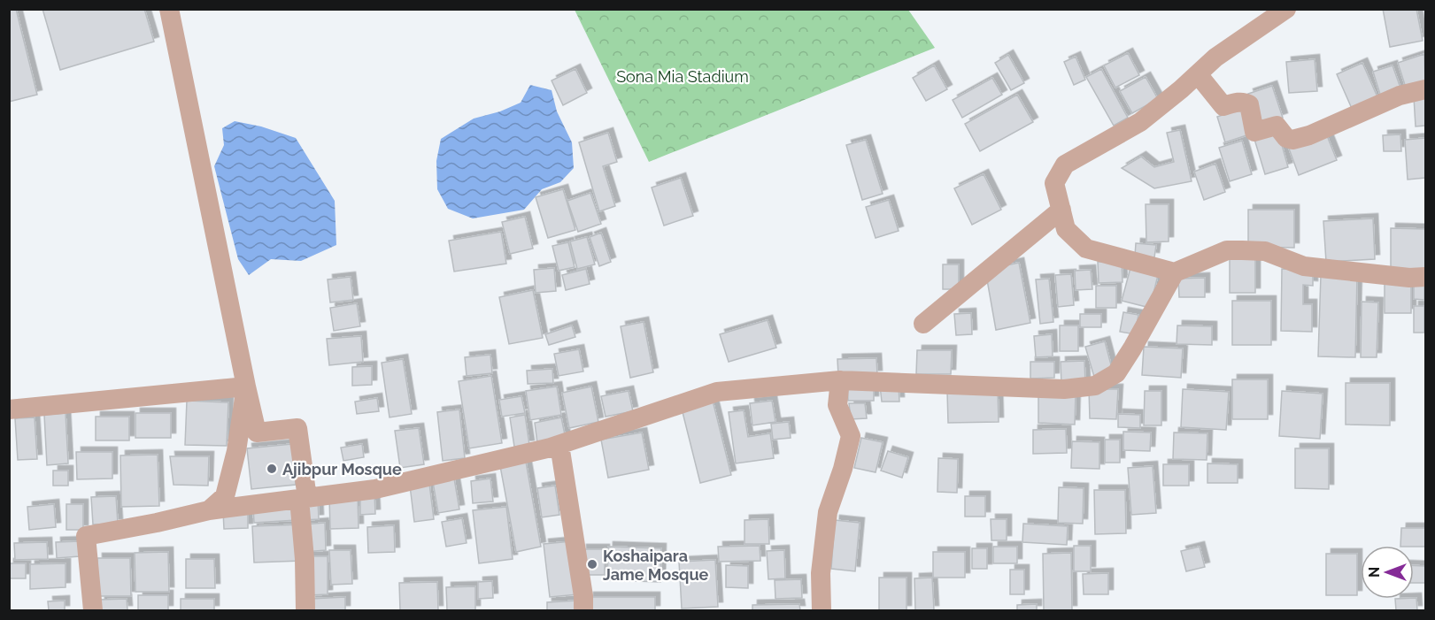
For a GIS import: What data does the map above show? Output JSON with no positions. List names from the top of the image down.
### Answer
{
  "parks": ["Sona Mia Stadium"],
  "places": ["Ajibpur Mosque", "Koshaipara Jame Mosque"],
  "north": "left"
}
